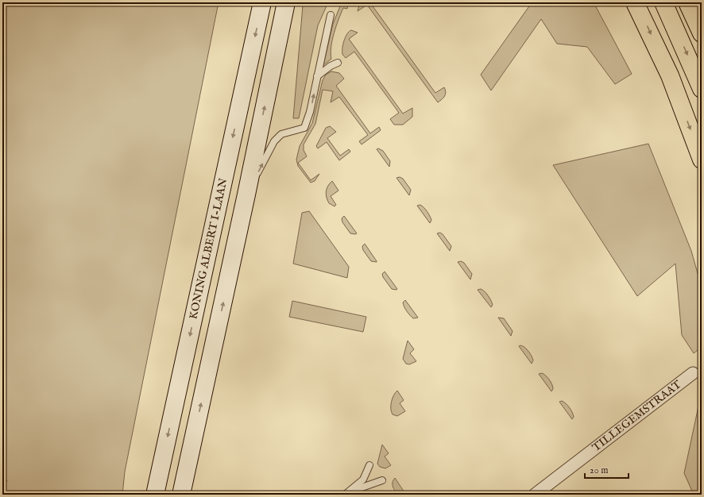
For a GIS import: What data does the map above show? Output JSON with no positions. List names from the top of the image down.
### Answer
{
  "streets": {
    "main road": ["KONING ALBERT I-LAAN"],
    "street": ["TILLEGEMSTRAAT"]
  },
  "scale_bar": "20 m"
}
